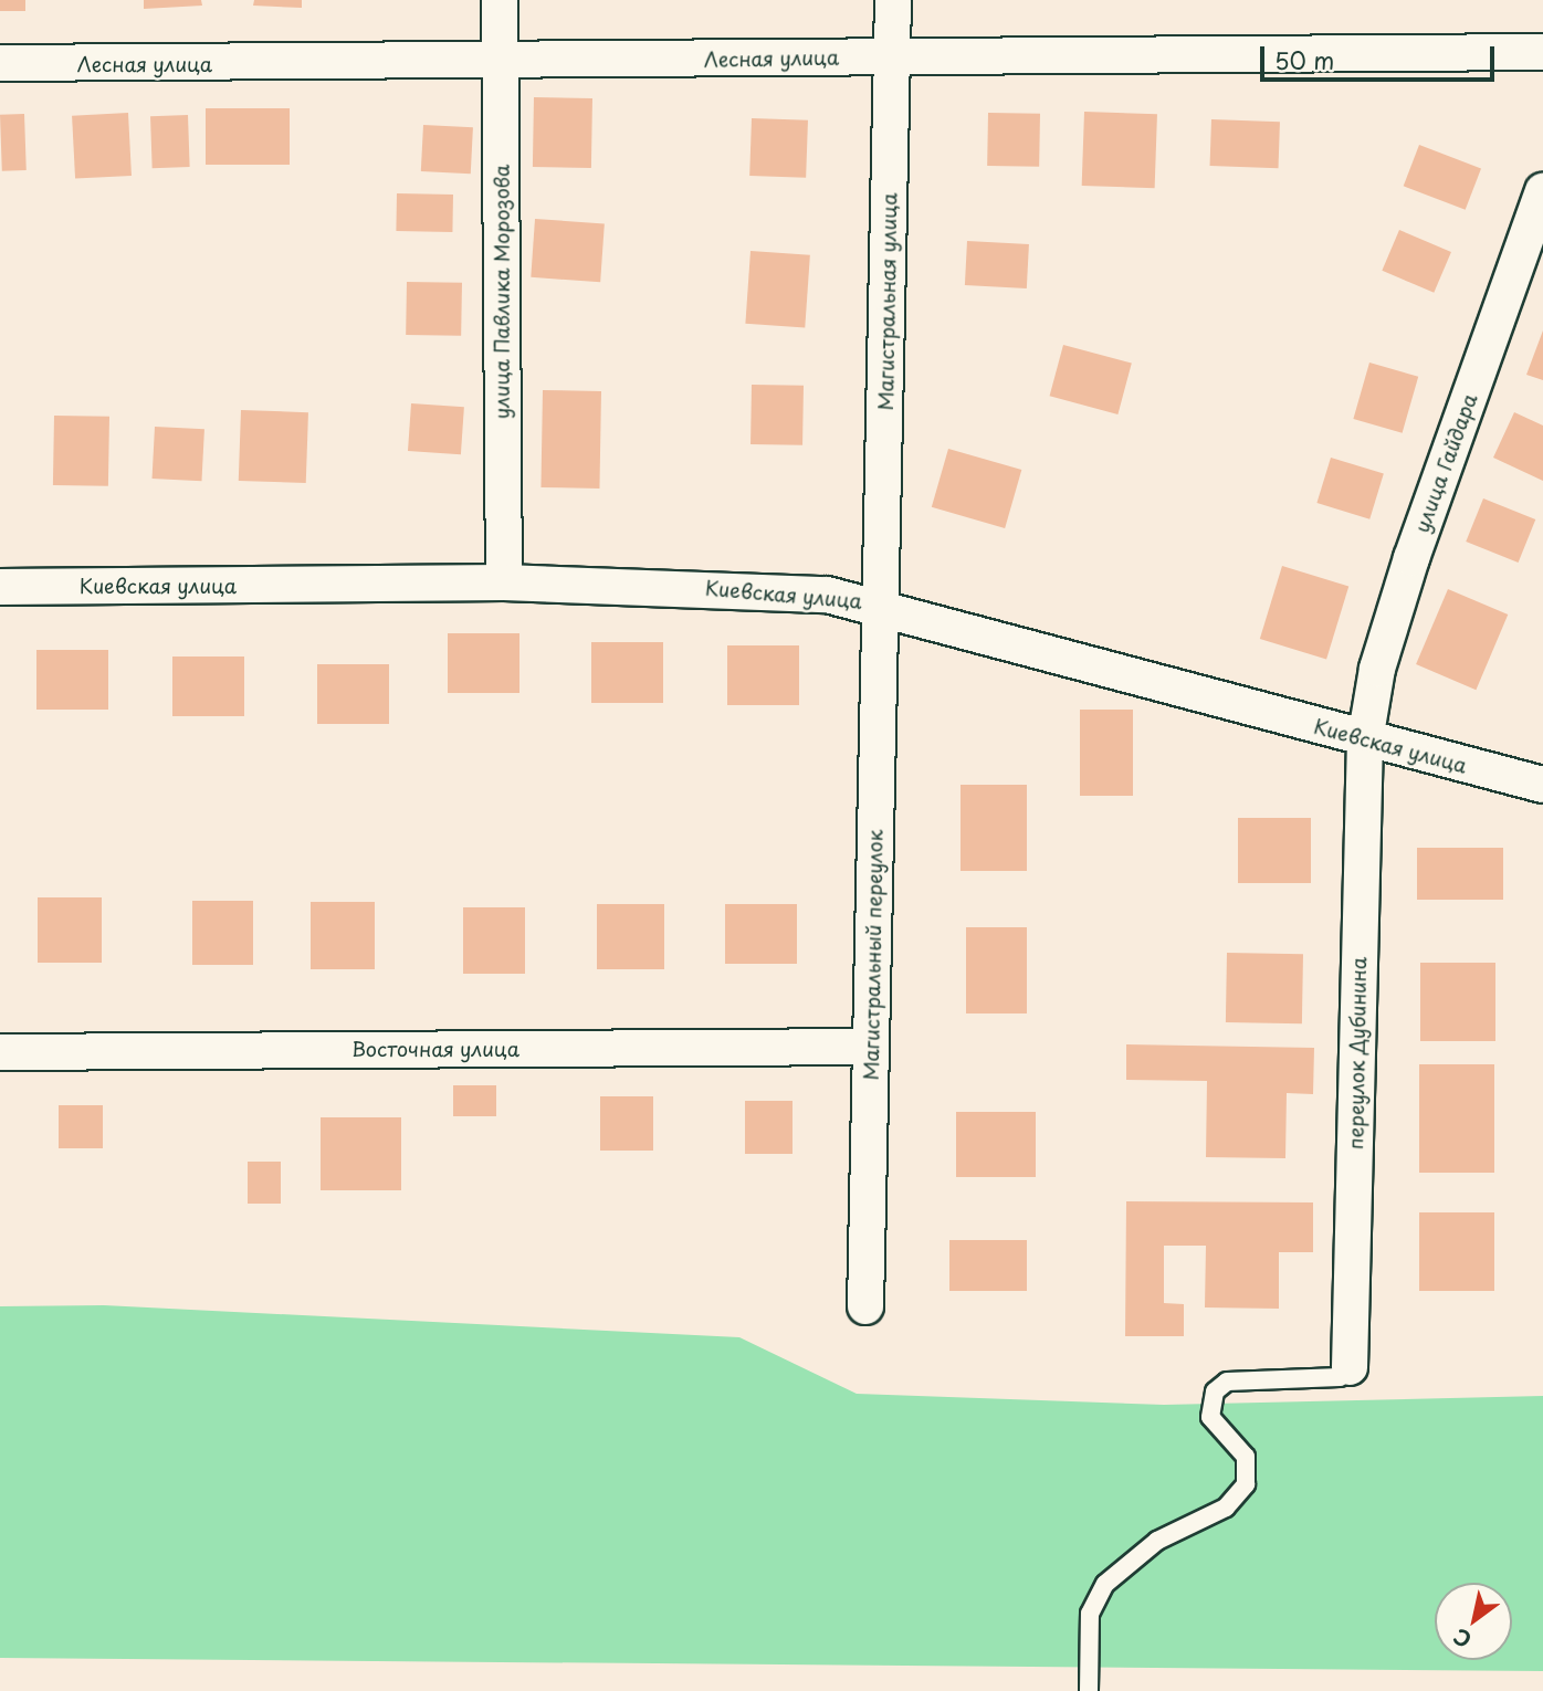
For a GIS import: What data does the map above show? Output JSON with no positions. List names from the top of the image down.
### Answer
{
  "streets": {
    "street": [
      "Лесная улица",
      "улица Павлика Морозова",
      "Магистральная улица",
      "улица Гайдара",
      "Киевская улица",
      "Магистральный переулок",
      "Восточная улица",
      "переулок Дубинина"
    ]
  },
  "crossings": [
    ["Лесная улица", "улица Павлика Морозова"],
    ["Лесная улица", "Магистральная улица"],
    ["улица Павлика Морозова", "Киевская улица"],
    ["Магистральная улица", "Киевская улица"],
    ["Магистральная улица", "Магистральный переулок"],
    ["улица Гайдара", "Киевская улица"],
    ["улица Гайдара", "переулок Дубинина"],
    ["Киевская улица", "Магистральный переулок"],
    ["Киевская улица", "переулок Дубинина"],
    ["Магистральный переулок", "Восточная улица"]
  ],
  "scale_bar": "50 m",
  "north": "bottom left"
}
